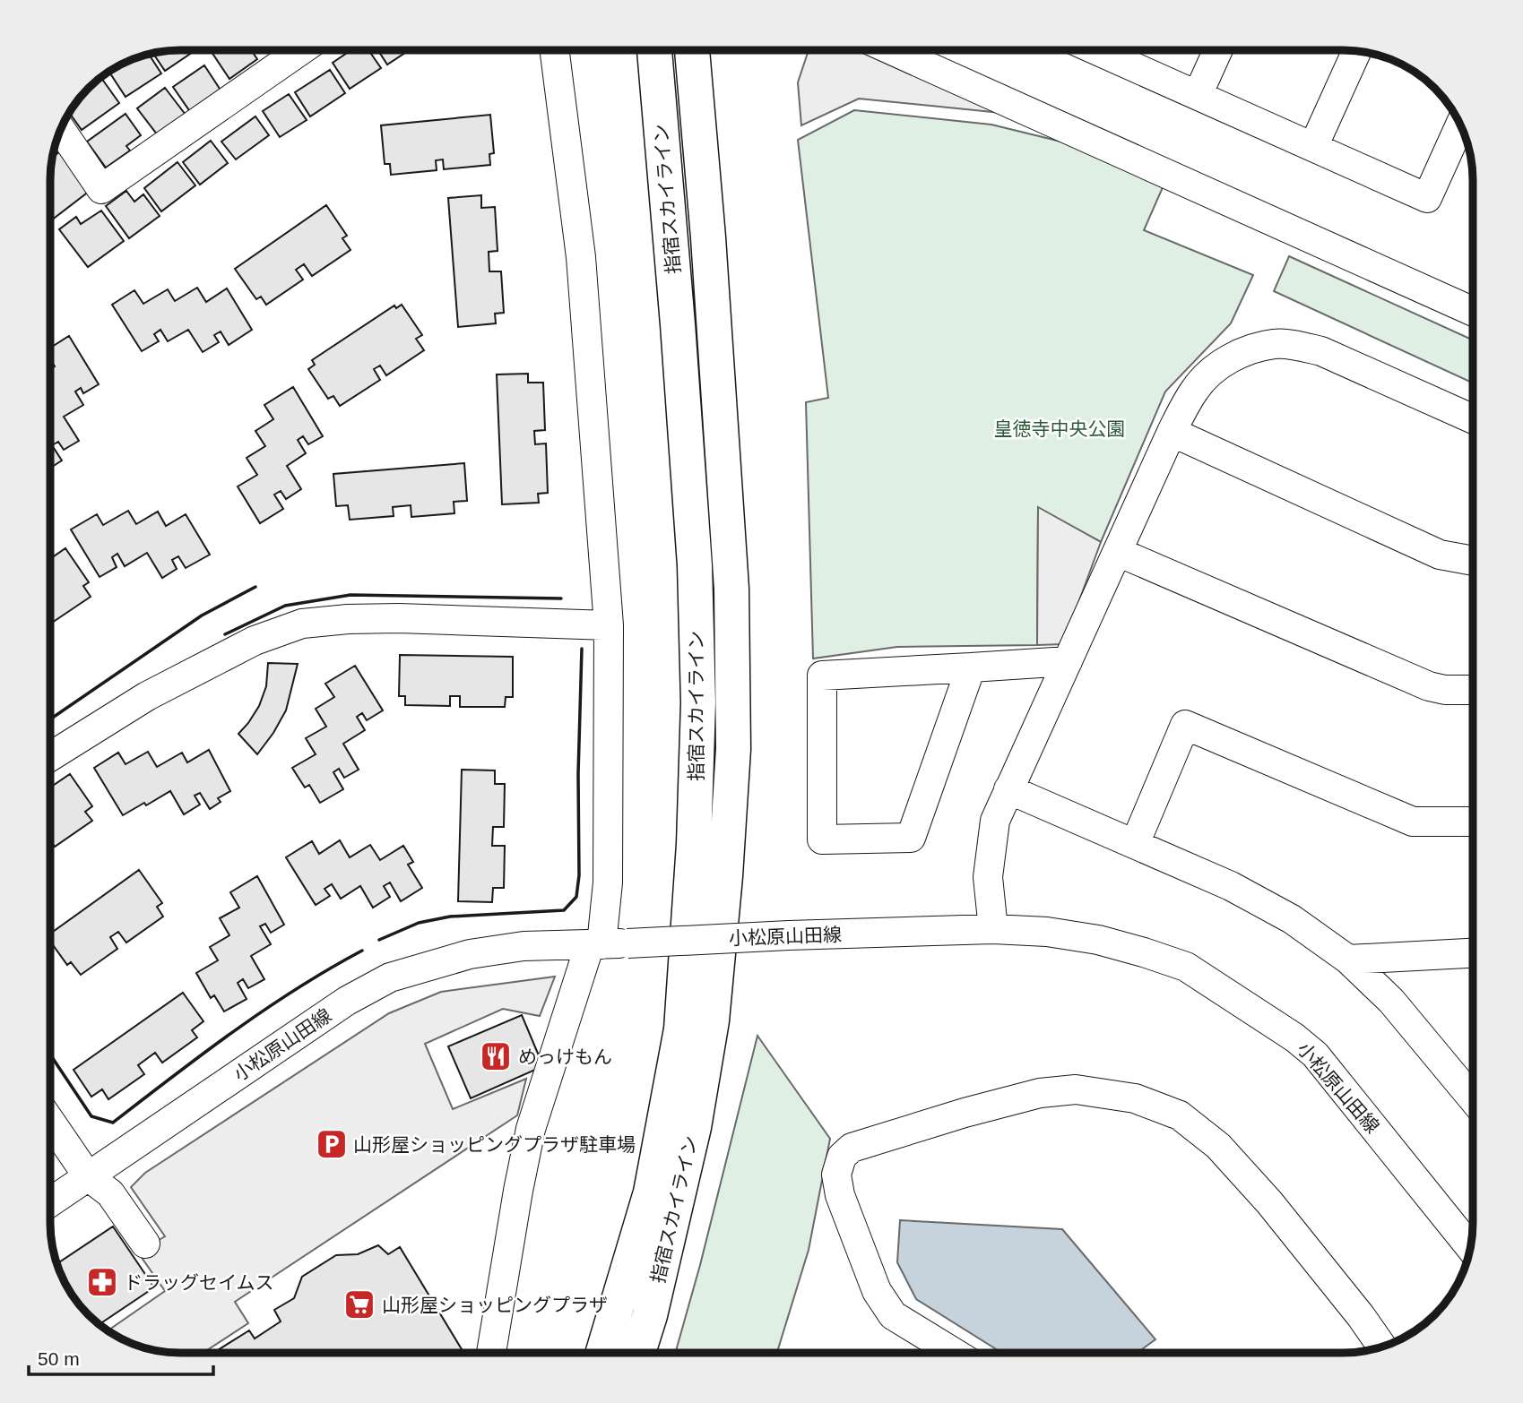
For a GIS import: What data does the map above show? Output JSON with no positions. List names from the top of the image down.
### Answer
{
  "streets": {
    "main road": ["指宿スカイライン"],
    "street": ["小松原山田線"]
  },
  "parks": ["皇徳寺中央公園"],
  "places": {
    "restaurant": ["めっけもん"],
    "parking": ["山形屋ショッピングプラザ駐車場"],
    "pharmacy": ["ドラッグセイムス"],
    "supermarket": ["山形屋ショッピングプラザ"]
  },
  "scale_bar": "50 m"
}
